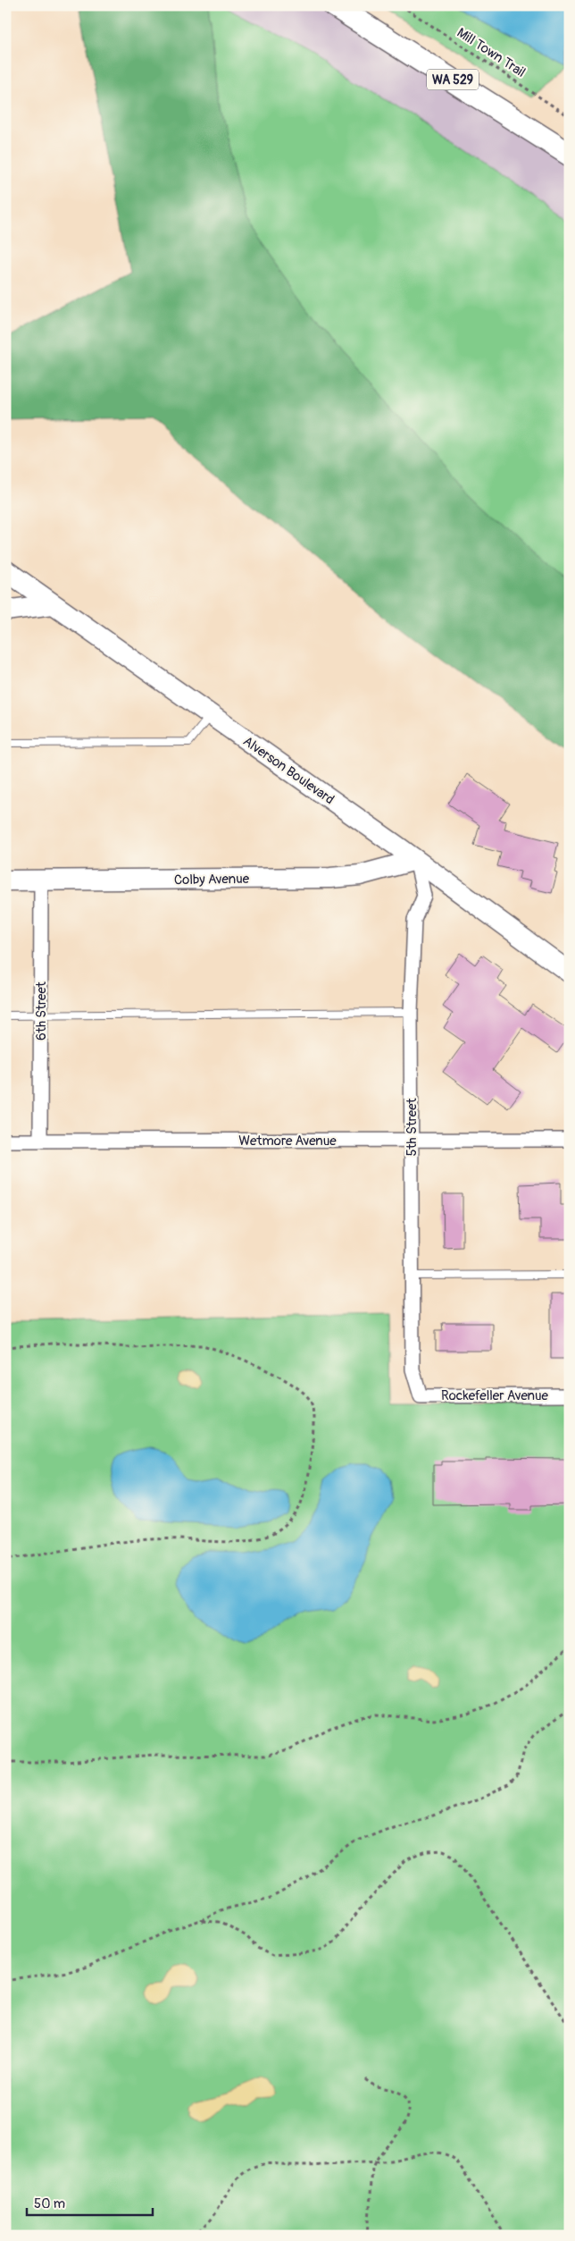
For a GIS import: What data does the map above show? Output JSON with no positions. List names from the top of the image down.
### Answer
{
  "streets": {
    "main road": ["WA 529", "Alverson Boulevard", "Colby Avenue"],
    "street": [
      "6th Street",
      "5th Street",
      "Wetmore Avenue",
      "Rockefeller Avenue"
    ],
    "path": ["Mill Town Trail"]
  },
  "crossings": [
    ["Alverson Boulevard", "Colby Avenue"],
    ["Alverson Boulevard", "5th Street"],
    ["Colby Avenue", "6th Street"],
    ["Colby Avenue", "5th Street"],
    ["6th Street", "Wetmore Avenue"],
    ["5th Street", "Wetmore Avenue"],
    ["5th Street", "Rockefeller Avenue"]
  ],
  "scale_bar": "50 m"
}
